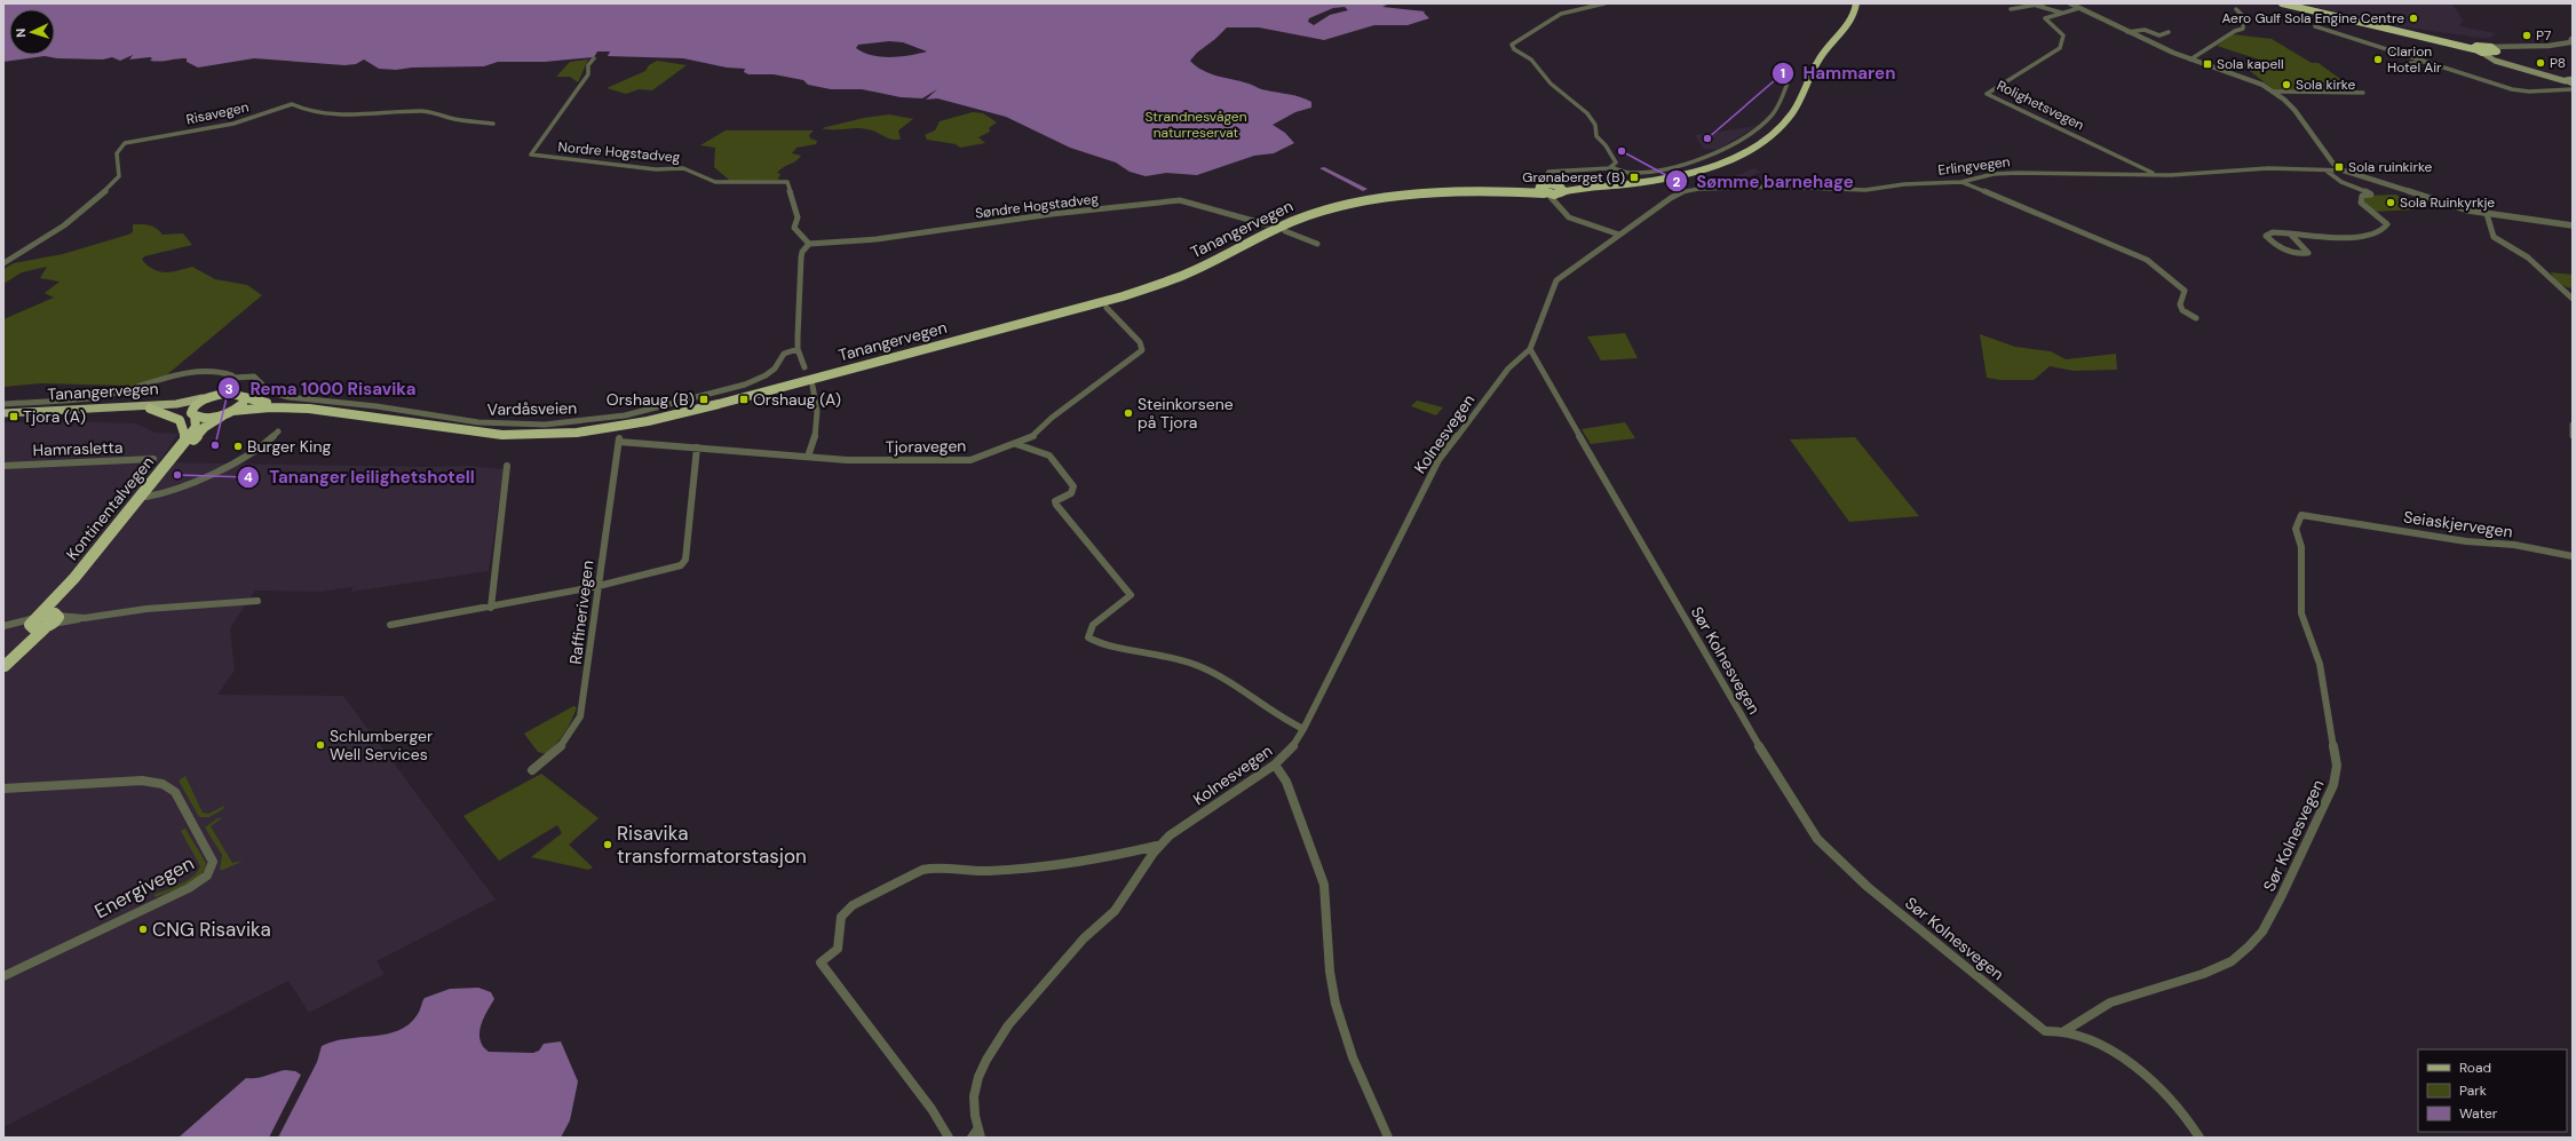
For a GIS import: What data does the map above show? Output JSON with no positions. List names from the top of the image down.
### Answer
{
  "streets": {
    "highway": ["Tanangervegen", "Kontinentalvegen"],
    "street": [
      "Rolighetsvegen",
      "Risavegen",
      "Nordre Hogstadveg",
      "Erlingvegen",
      "Søndre Hogstadveg",
      "Vardåsveien",
      "Kolnesvegen",
      "Tjoravegen",
      "Hamrasletta",
      "Seiaskjervegen",
      "Raffinerivegen",
      "Sør Kolnesvegen",
      "Energivegen"
    ]
  },
  "crossings": [
    ["Rolighetsvegen", "Erlingvegen"],
    ["Nordre Hogstadveg", "Søndre Hogstadveg"],
    ["Tanangervegen", "Kontinentalvegen"],
    ["Kolnesvegen", "Sør Kolnesvegen"],
    ["Tjoravegen", "Raffinerivegen"],
    ["Seiaskjervegen", "Sør Kolnesvegen"]
  ],
  "parks": ["Strandnesvågen naturreservat"],
  "places": {
    "other": [
      "Aero Gulf Sola Engine Centre",
      "P7",
      "Clarion Hotel Air",
      "P8",
      "Sola kirke",
      "Hammaren",
      "Sømme barnehage",
      "Sola Ruinkyrkje",
      "Steinkorsene på Tjora",
      "Rema 1000 Risavika",
      "Burger King",
      "Tananger leilighetshotell",
      "Schlumberger Well Services",
      "Risavika transformatorstasjon",
      "CNG Risavika"
    ],
    "transit": [
      "Sola kapell",
      "Sola ruinkirke",
      "Grønaberget (B)",
      "Orshaug (B)",
      "Orshaug (A)",
      "Tjora (A)"
    ]
  },
  "legend": ["Road", "Park", "Water"],
  "north": "left"
}
